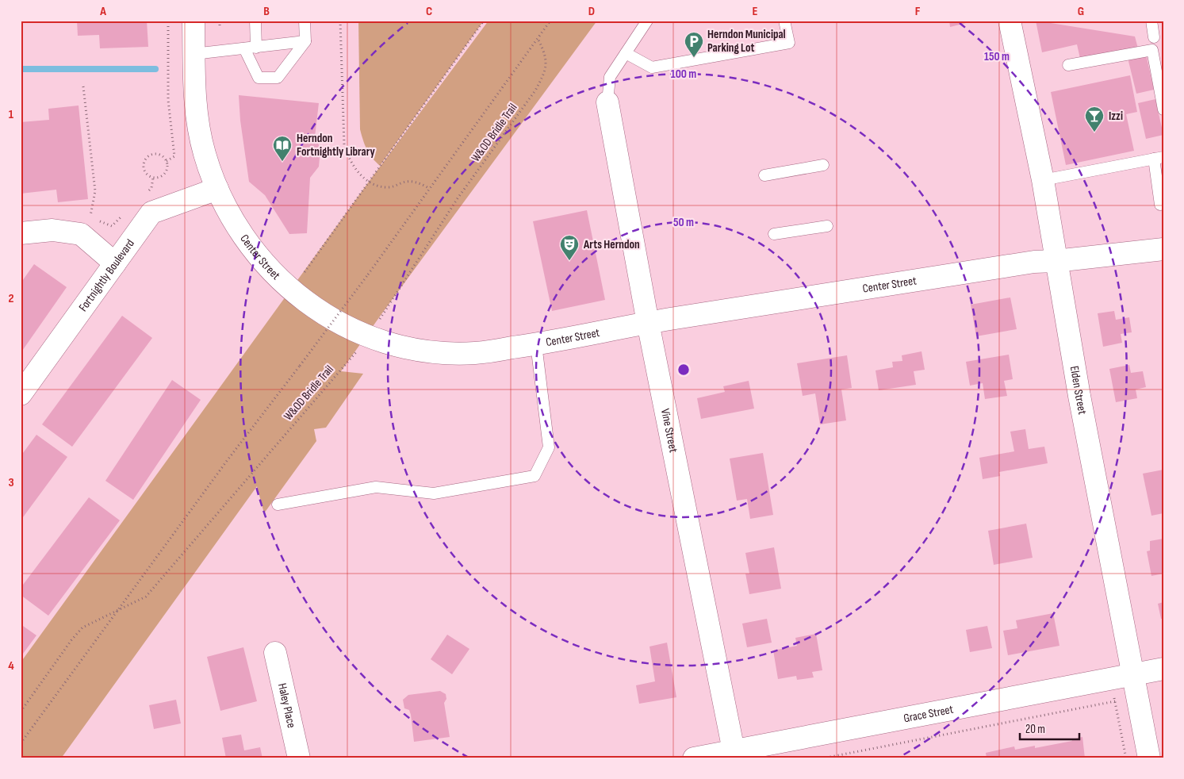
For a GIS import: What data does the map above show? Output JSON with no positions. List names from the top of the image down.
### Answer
{
  "streets": {
    "street": [
      "Center Street",
      "Fortnightly Boulevard",
      "Elden Street",
      "Vine Street",
      "Haley Place",
      "Grace Street"
    ],
    "path": ["W&OD Bridle Trail"]
  },
  "crossings": [
    ["W&OD Bridle Trail", "Center Street"],
    ["Center Street", "Fortnightly Boulevard"],
    ["Center Street", "Elden Street"],
    ["Center Street", "Vine Street"],
    ["Elden Street", "Grace Street"],
    ["Vine Street", "Grace Street"]
  ],
  "places": {
    "parking": ["Herndon Municipal Parking Lot"],
    "bar": ["Izzi"],
    "library": ["Herndon Fortnightly Library"],
    "theatre": ["Arts Herndon"]
  },
  "scale_bar": "20 m",
  "grid": {
    "columns": [
      "A",
      "B",
      "C",
      "D",
      "E",
      "F",
      "G"
    ],
    "rows": [
      "1",
      "2",
      "3",
      "4"
    ]
  },
  "rings": ["150 m", "100 m", "50 m"]
}
